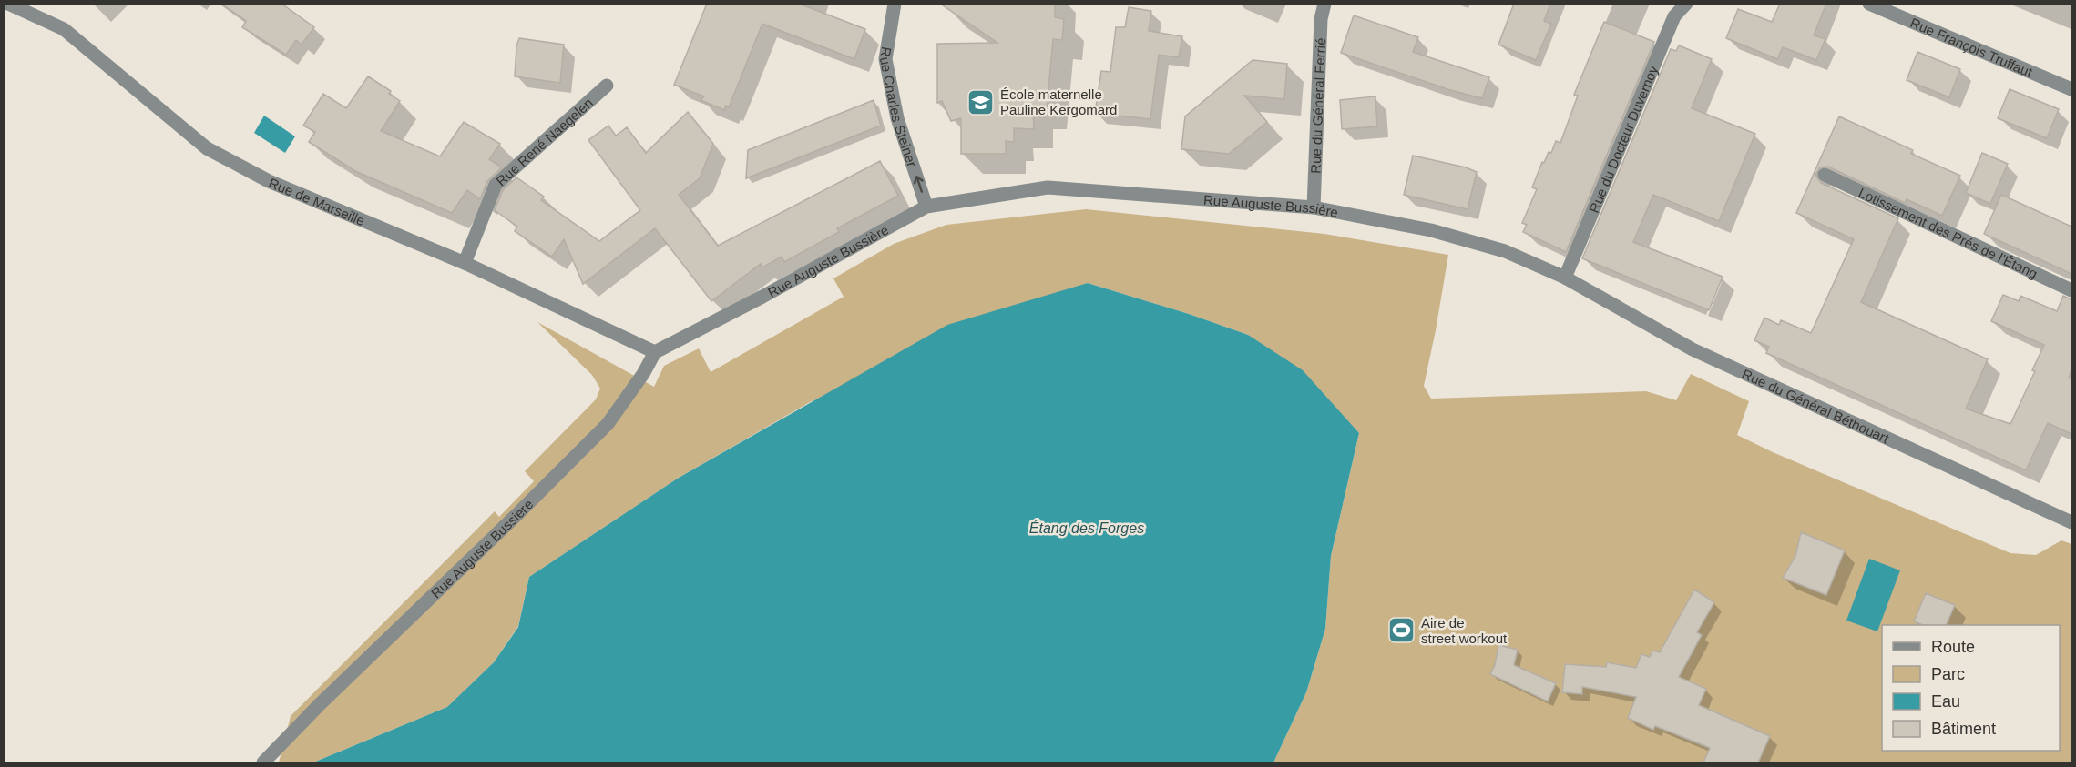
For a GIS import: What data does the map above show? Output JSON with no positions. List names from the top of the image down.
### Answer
{
  "streets": {
    "street": [
      "Rue François Truffaut",
      "Rue du Général Ferrié",
      "Rue Charles Steiner",
      "Rue du Docteur Duvernoy",
      "Rue René Naegelen",
      "Rue de Marseille",
      "Rue Auguste Bussière",
      "Lotissement des Prés de l'Étang",
      "Rue du Général Béthouart"
    ]
  },
  "crossings": [
    ["Rue du Général Ferrié", "Rue Auguste Bussière"],
    ["Rue Charles Steiner", "Rue Auguste Bussière"],
    ["Rue du Docteur Duvernoy", "Rue Auguste Bussière"],
    ["Rue du Docteur Duvernoy", "Rue du Général Béthouart"],
    ["Rue René Naegelen", "Rue de Marseille"],
    ["Rue de Marseille", "Rue Auguste Bussière"],
    ["Rue Auguste Bussière", "Rue du Général Béthouart"]
  ],
  "one_way": ["Rue Charles Steiner"],
  "water": ["Étang des Forges"],
  "places": {
    "school or university": ["École maternelle Pauline Kergomard"],
    "sports": ["Aire de street workout"]
  },
  "legend": [
    "Route",
    "Parc",
    "Eau",
    "Bâtiment"
  ]
}
